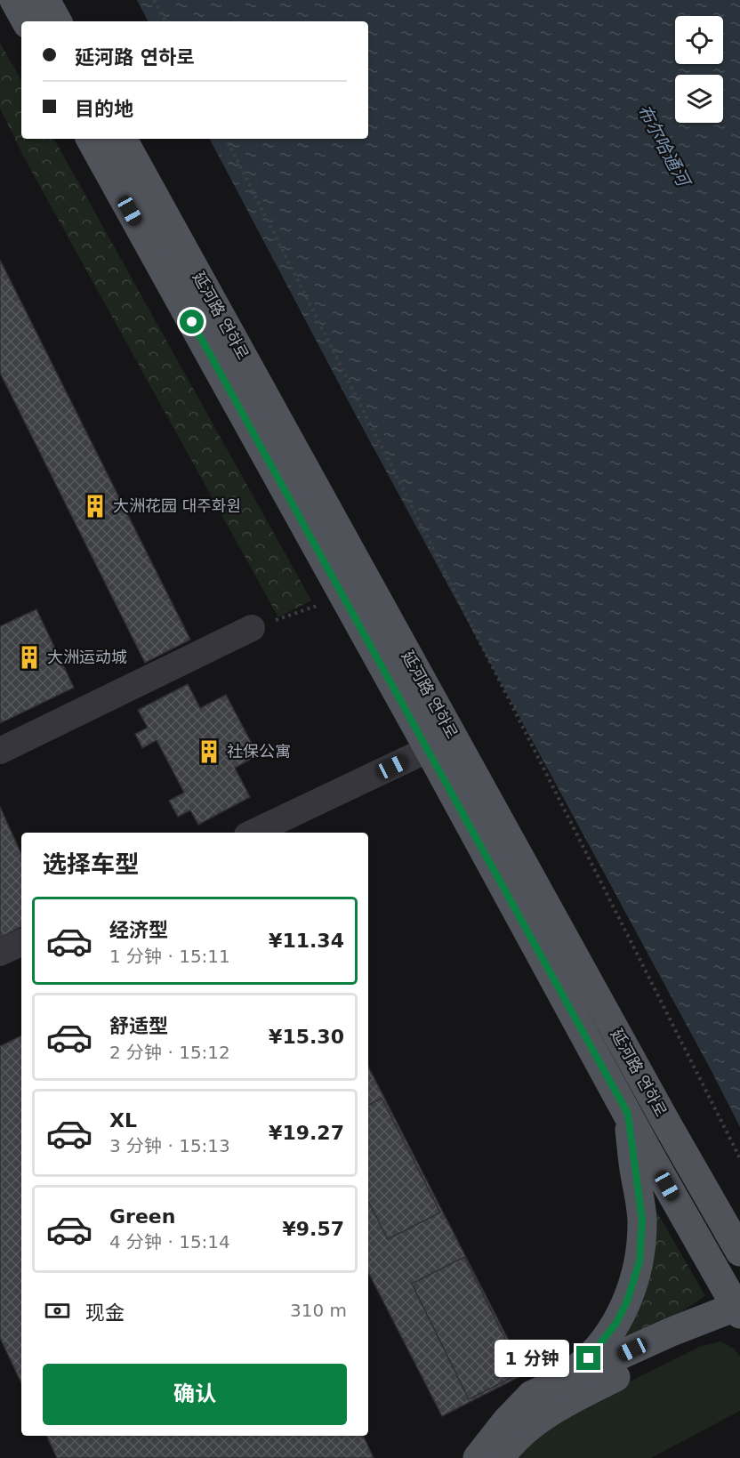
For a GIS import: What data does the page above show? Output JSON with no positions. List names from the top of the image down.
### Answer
{
  "streets": {
    "main road": ["延河路 연하로"]
  },
  "water": ["布尔哈通河"],
  "places": {
    "building": ["大洲花园 대주화원", "大洲运动城", "社保公寓"]
  },
  "page": {
    "banner": ["延河路 연하로", "目的地"],
    "heading": "选择车型",
    "list": [
      {
        "name": "经济型",
        "note": "1 分钟 · 15:11",
        "value": "¥11.34"
      },
      {
        "name": "舒适型",
        "note": "2 分钟 · 15:12",
        "value": "¥15.30"
      },
      {
        "name": "XL",
        "note": "3 分钟 · 15:13",
        "value": "¥19.27"
      },
      {
        "name": "Green",
        "note": "4 分钟 · 15:14",
        "value": "¥9.57"
      }
    ],
    "pay": ["现金", "310 m"],
    "bubble": "1 分钟",
    "buttons": "确认"
  }
}
